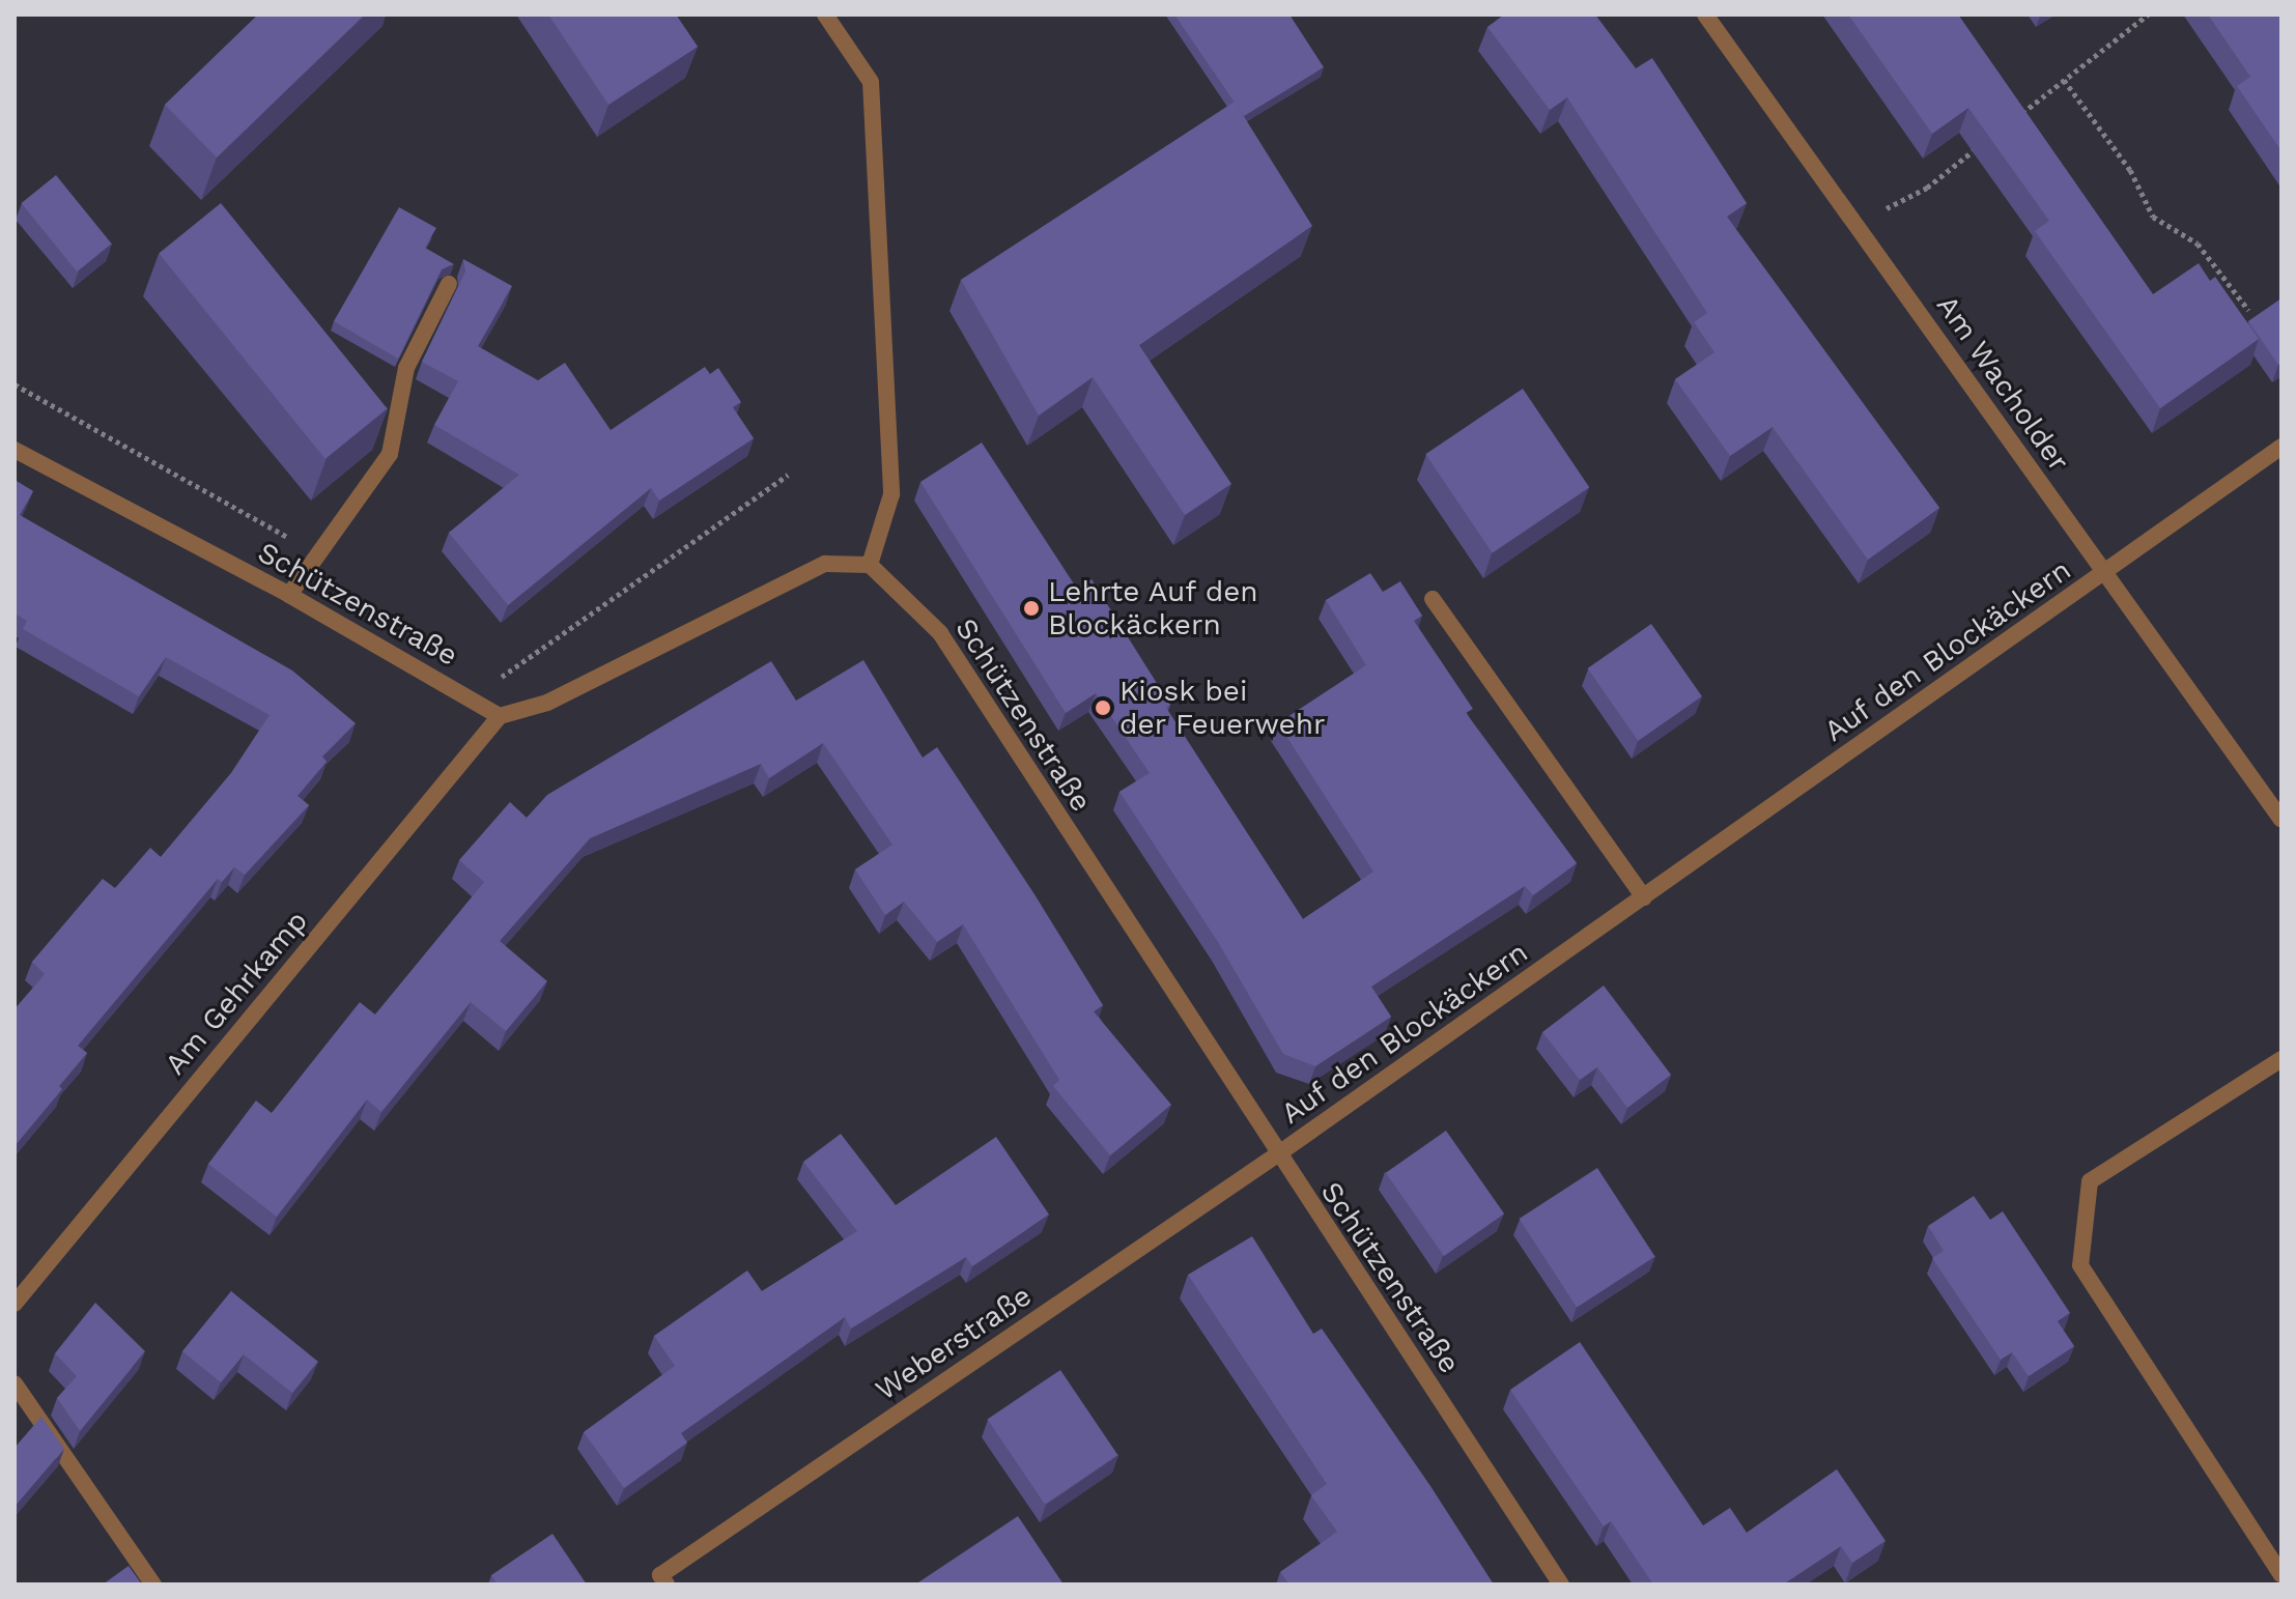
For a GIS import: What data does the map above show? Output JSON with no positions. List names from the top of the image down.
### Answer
{
  "streets": {
    "street": [
      "Am Wacholder",
      "Schützenstraße",
      "Auf den Blockäckern",
      "Am Gehrkamp",
      "Weberstraße"
    ]
  },
  "crossings": [
    ["Am Wacholder", "Auf den Blockäckern"],
    ["Schützenstraße", "Auf den Blockäckern"],
    ["Schützenstraße", "Am Gehrkamp"],
    ["Schützenstraße", "Weberstraße"],
    ["Auf den Blockäckern", "Weberstraße"]
  ],
  "places": ["Lehrte Auf den Blockäckern", "Kiosk bei der Feuerwehr"]
}
